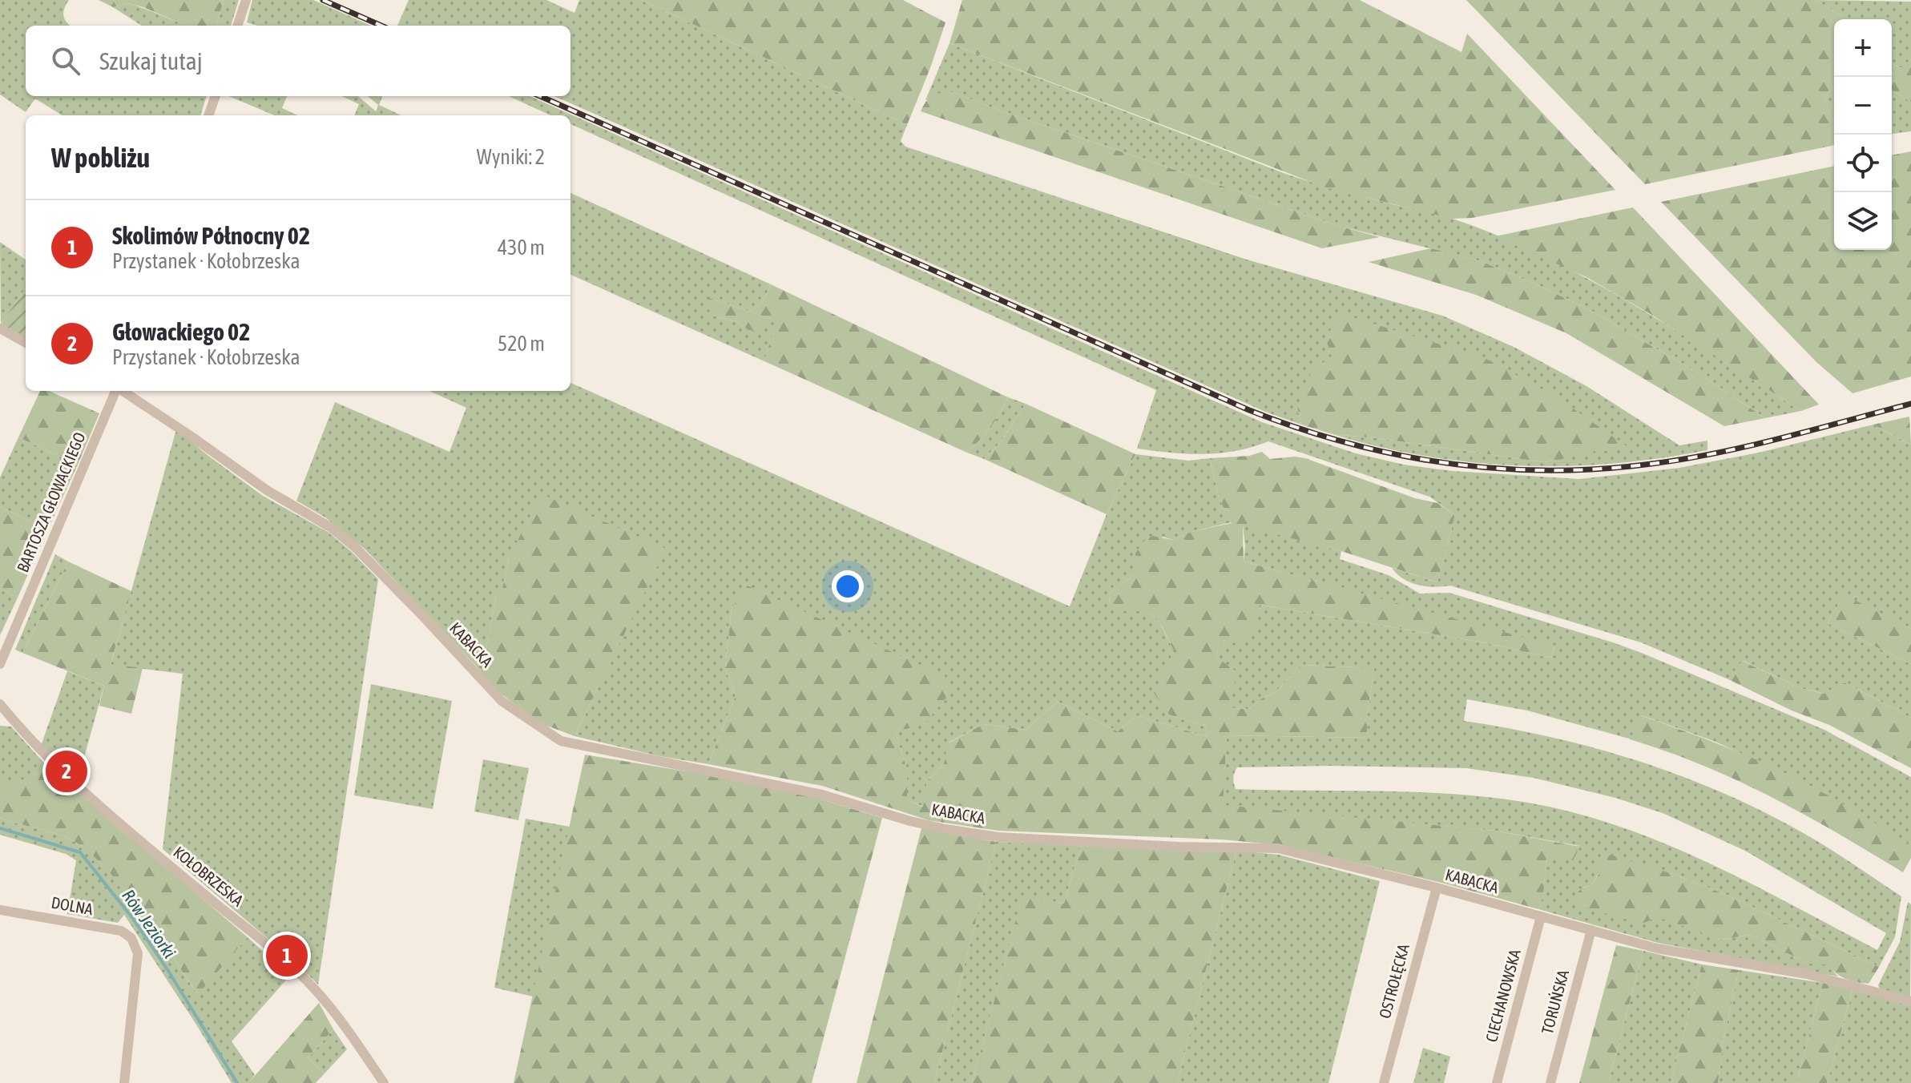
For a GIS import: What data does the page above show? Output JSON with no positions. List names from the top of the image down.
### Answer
{
  "streets": {
    "street": [
      "BARTOSZA GŁOWACKIEGO",
      "KABACKA",
      "KOŁOBRZESKA",
      "DOLNA",
      "OSTROŁĘCKA",
      "CIECHANOWSKA",
      "TORUŃSKA"
    ]
  },
  "crossings": [
    ["KABACKA", "OSTROŁĘCKA"],
    ["KABACKA", "CIECHANOWSKA"],
    ["KABACKA", "TORUŃSKA"]
  ],
  "water": ["Rów Jeziorki"],
  "page": {
    "map_buttons": ["+", "−"],
    "search": "Szukaj tutaj",
    "heading": ["W pobliżu", "Wyniki: 2"],
    "list": [
      {
        "mark": "1",
        "name": "Skolimów Północny 02",
        "note": "Przystanek · Kołobrzeska",
        "value": "430 m"
      },
      {
        "mark": "2",
        "name": "Głowackiego 02",
        "note": "Przystanek · Kołobrzeska",
        "value": "520 m"
      }
    ],
    "pins": ["2", "1"]
  }
}
